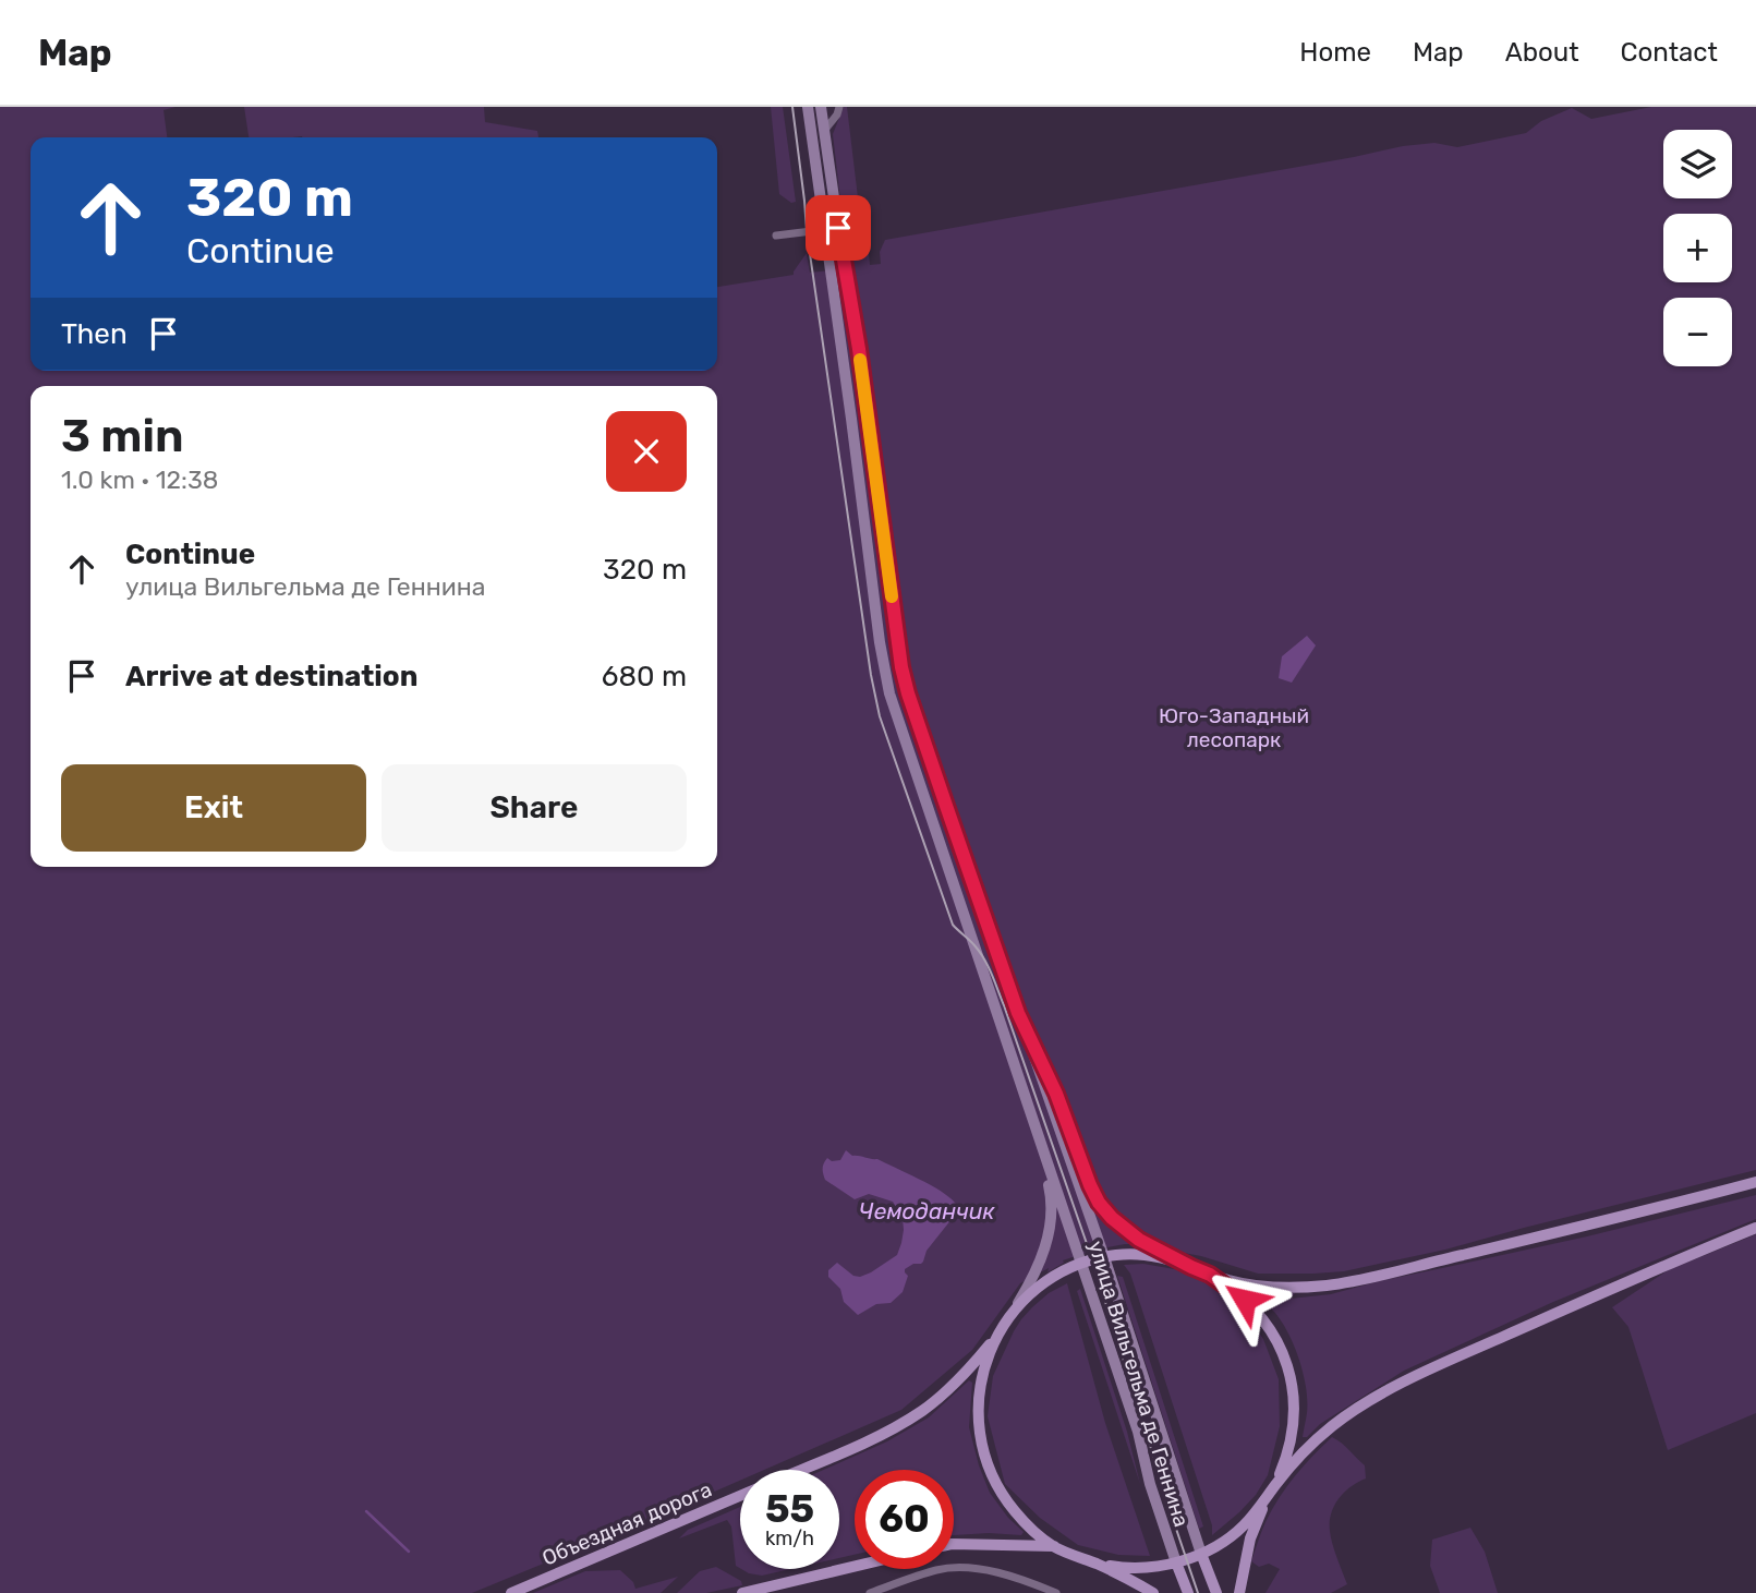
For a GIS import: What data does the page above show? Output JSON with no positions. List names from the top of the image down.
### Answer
{
  "streets": {
    "main road": ["улица Вильгельма де Геннина", "Объездная дорога"]
  },
  "water": ["Чемоданчик"],
  "parks": ["Юго-Западный лесопарк"],
  "page": {
    "header": "Map",
    "nav": [
      "Home",
      "Map",
      "About",
      "Contact"
    ],
    "map_buttons": ["+", "−"],
    "turn": ["320 m", "Continue"],
    "then": "Then",
    "heading": ["3 min", "1.0 km · 12:38"],
    "list": [
      {
        "name": "Continue",
        "note": "улица Вильгельма де Геннина",
        "value": "320 m"
      },
      {
        "name": "Arrive at destination",
        "value": "680 m"
      }
    ],
    "buttons": ["Exit", "Share"],
    "speed": "55 km/h",
    "limit": "60"
  }
}
